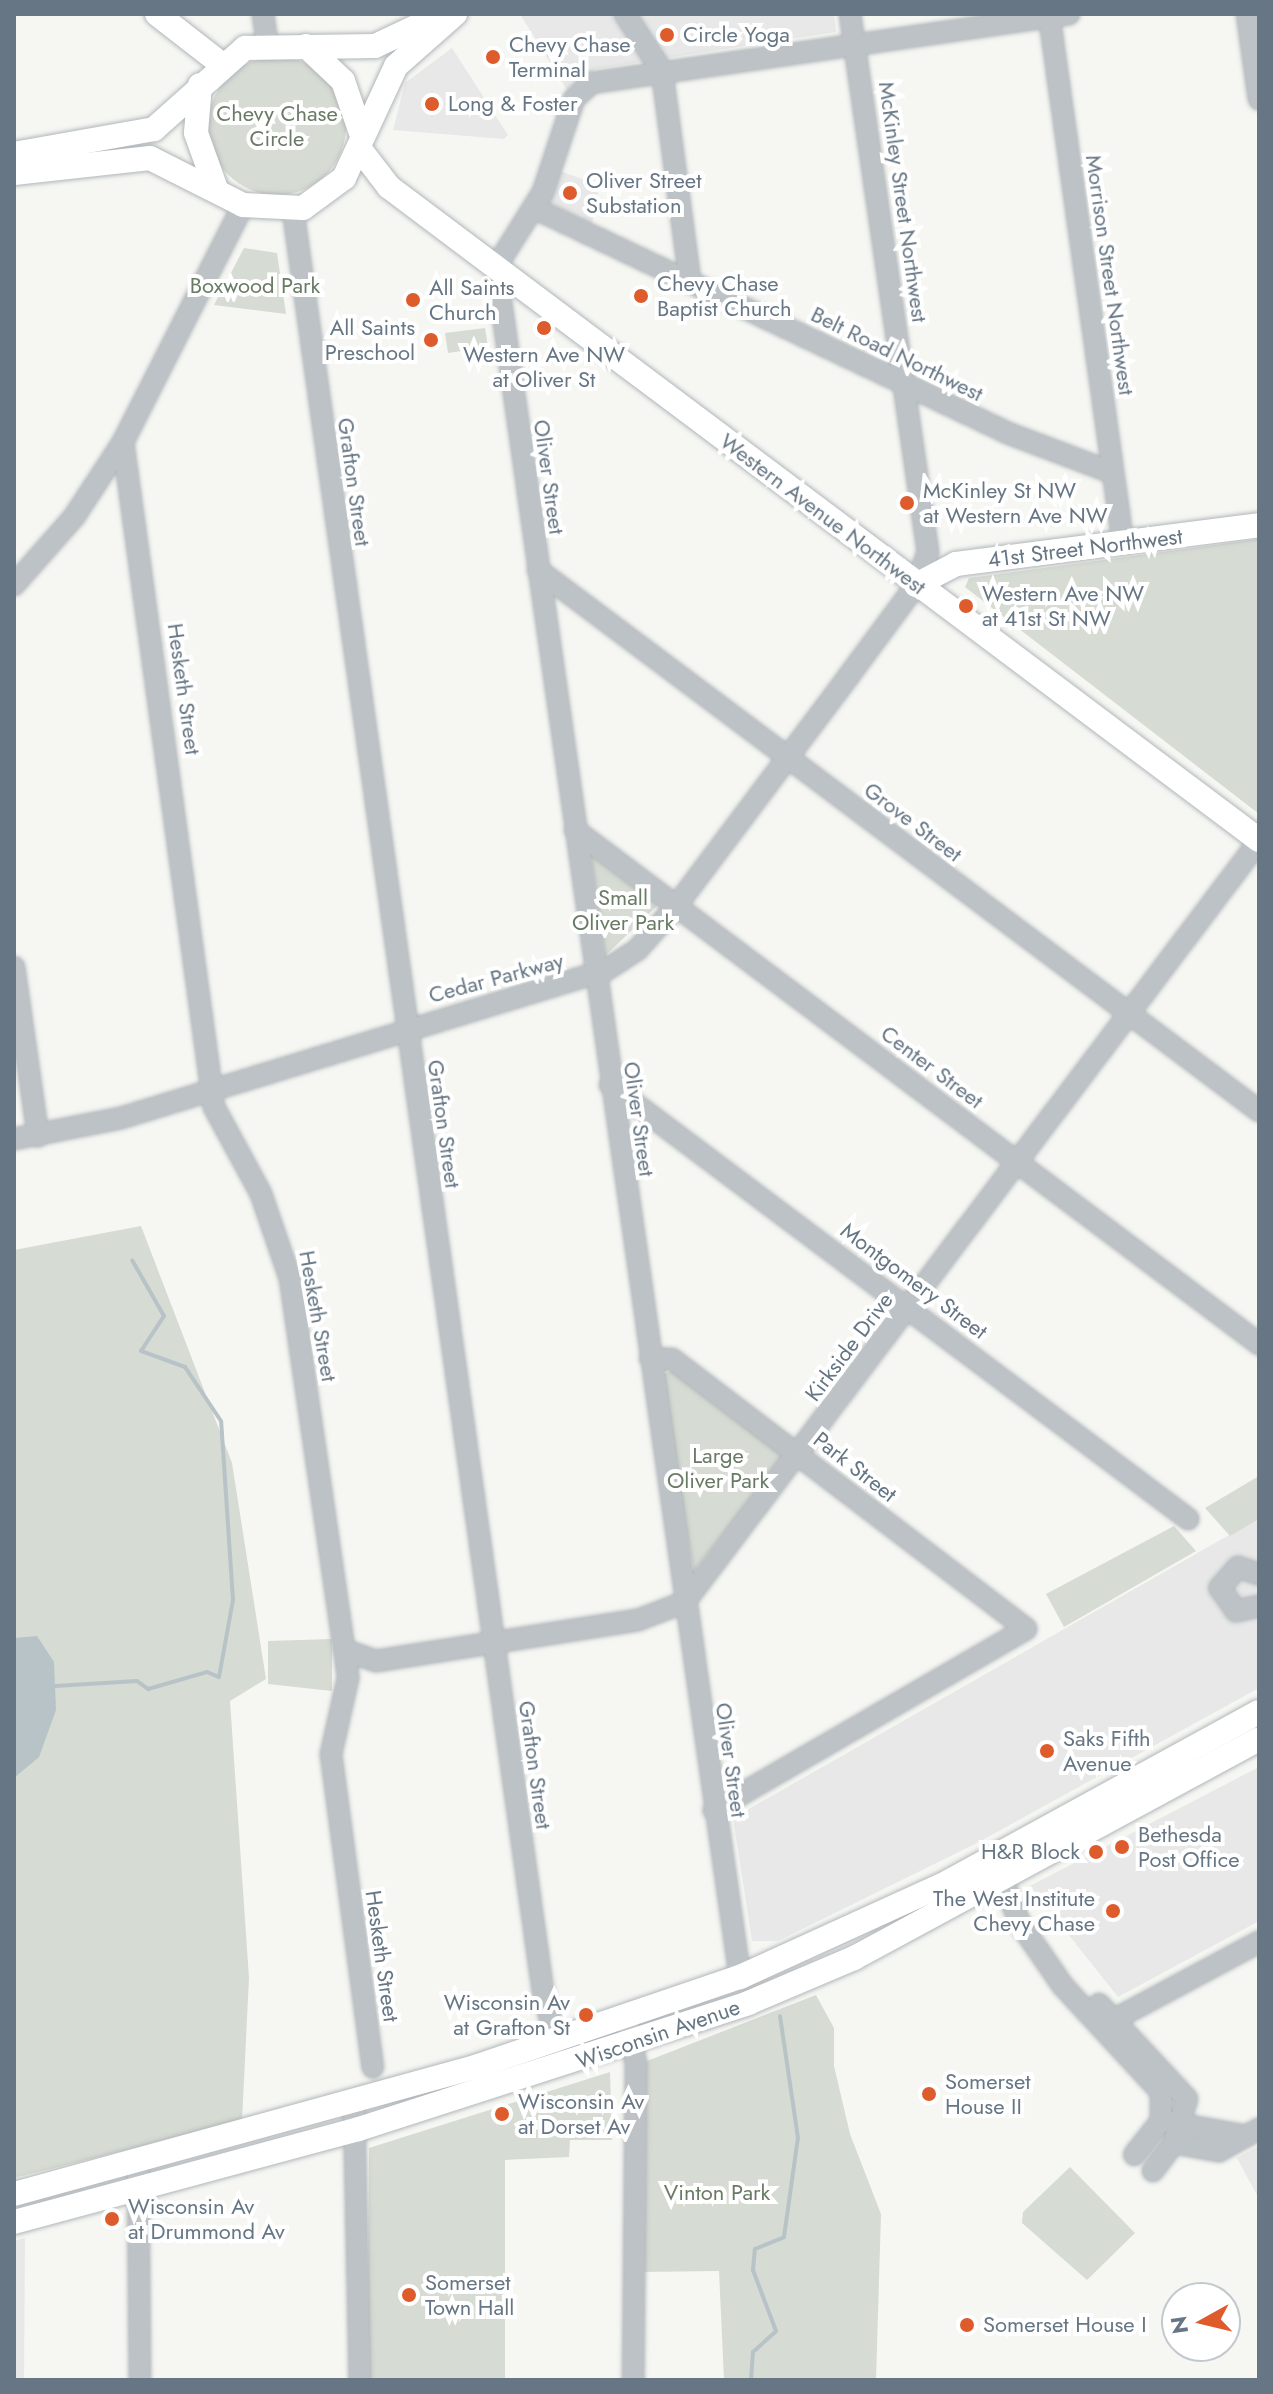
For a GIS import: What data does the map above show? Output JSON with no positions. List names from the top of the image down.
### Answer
{
  "streets": {
    "main road": ["Western Avenue Northwest", "41st Street Northwest", "Wisconsin Avenue"],
    "street": [
      "McKinley Street Northwest",
      "Morrison Street Northwest",
      "Belt Road Northwest",
      "Oliver Street",
      "Grafton Street",
      "Hesketh Street",
      "Grove Street",
      "Cedar Parkway",
      "Center Street",
      "Montgomery Street",
      "Kirkside Drive",
      "Park Street"
    ]
  },
  "crossings": [
    ["McKinley Street Northwest", "Belt Road Northwest"],
    ["McKinley Street Northwest", "Western Avenue Northwest"],
    ["McKinley Street Northwest", "41st Street Northwest"],
    ["McKinley Street Northwest", "Cedar Parkway"],
    ["Morrison Street Northwest", "Belt Road Northwest"],
    ["Morrison Street Northwest", "41st Street Northwest"],
    ["Oliver Street", "Western Avenue Northwest"],
    ["Oliver Street", "Grove Street"],
    ["Oliver Street", "Cedar Parkway"],
    ["Oliver Street", "Center Street"],
    ["Oliver Street", "Montgomery Street"],
    ["Oliver Street", "Kirkside Drive"],
    ["Oliver Street", "Park Street"],
    ["Oliver Street", "Wisconsin Avenue"],
    ["Grafton Street", "Western Avenue Northwest"],
    ["Grafton Street", "Cedar Parkway"],
    ["Grafton Street", "Wisconsin Avenue"],
    ["Western Avenue Northwest", "41st Street Northwest"],
    ["Western Avenue Northwest", "Cedar Parkway"],
    ["Western Avenue Northwest", "Kirkside Drive"],
    ["41st Street Northwest", "Cedar Parkway"],
    ["Hesketh Street", "Cedar Parkway"],
    ["Grove Street", "Cedar Parkway"],
    ["Grove Street", "Kirkside Drive"],
    ["Cedar Parkway", "Center Street"],
    ["Center Street", "Kirkside Drive"],
    ["Montgomery Street", "Kirkside Drive"],
    ["Kirkside Drive", "Park Street"]
  ],
  "parks": [
    "Chevy Chase Circle",
    "Boxwood Park",
    "Small Oliver Park",
    "Large Oliver Park",
    "Vinton Park"
  ],
  "places": [
    "Circle Yoga",
    "Chevy Chase Terminal",
    "Long & Foster",
    "Oliver Street Substation",
    "Chevy Chase Baptist Church",
    "All Saints Church",
    "Western Ave NW at Oliver St",
    "All Saints Preschool",
    "McKinley St NW at Western Ave NW",
    "Western Ave NW at 41st St NW",
    "Saks Fifth Avenue",
    "Bethesda Post Office",
    "H&R Block",
    "The West Institute Chevy Chase",
    "Wisconsin Av at Grafton St",
    "Somerset House II",
    "Wisconsin Av at Dorset Av",
    "Wisconsin Av at Drummond Av",
    "Somerset Town Hall",
    "Somerset House I"
  ],
  "north": "left"
}
